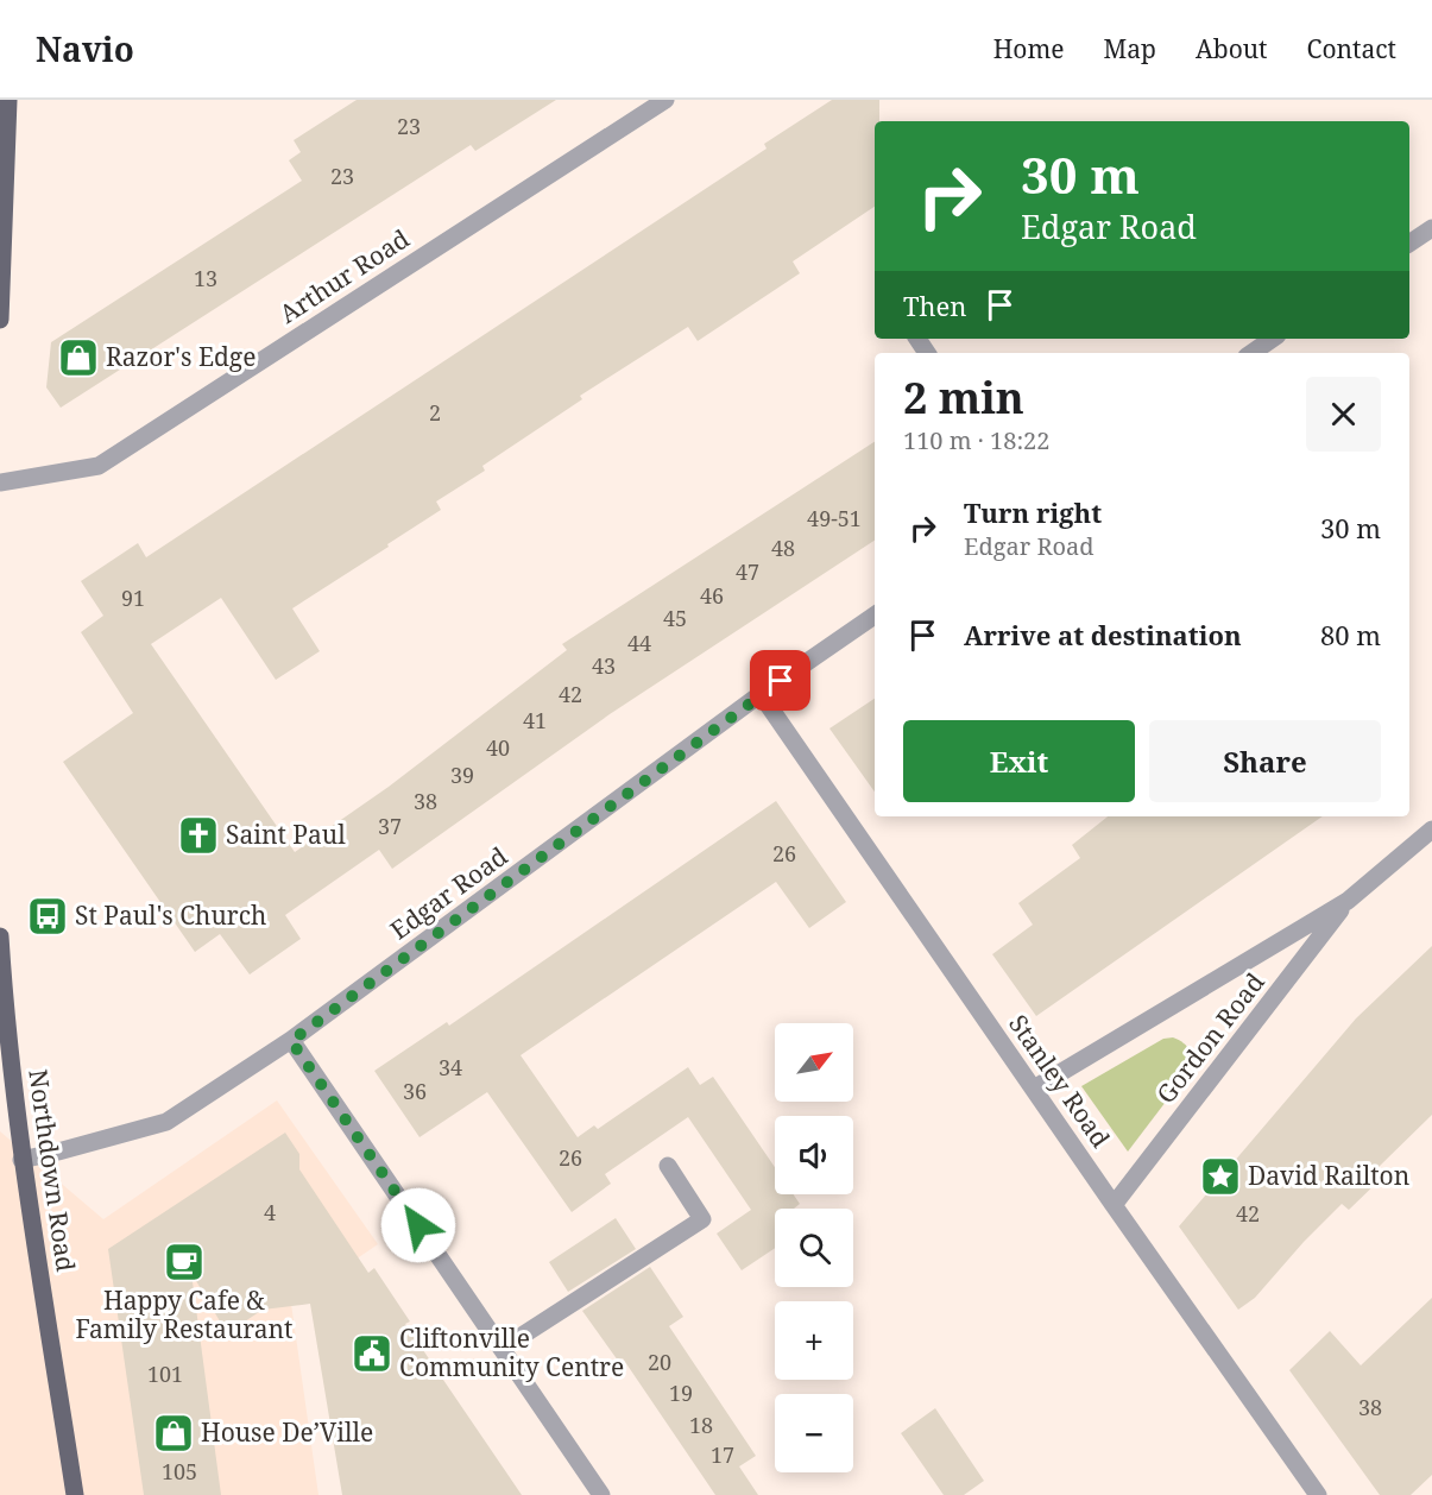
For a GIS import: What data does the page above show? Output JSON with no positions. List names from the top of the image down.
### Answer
{
  "streets": {
    "main road": ["Northdown Road"],
    "street": [
      "Arthur Road",
      "Edgar Road",
      "Gordon Road",
      "Stanley Road"
    ]
  },
  "crossings": [
    ["Edgar Road", "Stanley Road"],
    ["Edgar Road", "Northdown Road"],
    ["Gordon Road", "Stanley Road"]
  ],
  "places": {
    "shop": ["Razor's Edge", "House De’Ville"],
    "church": ["Saint Paul"],
    "bus stop": ["St Paul's Church"],
    "place": ["David Railton"],
    "cafe": ["Happy Cafe & Family Restaurant"],
    "public building": ["Cliftonville Community Centre"]
  },
  "house_numbers": [
    "23",
    "23",
    "13",
    "2",
    "49-51",
    "48",
    "47",
    "46",
    "91",
    "45",
    "44",
    "43",
    "42",
    "41",
    "40",
    "39",
    "38",
    "37",
    "26",
    "34",
    "36",
    "26",
    "4",
    "42",
    "20",
    "101",
    "19",
    "38",
    "18",
    "17",
    "105"
  ],
  "north": "top right",
  "page": {
    "header": "Navio",
    "nav": [
      "Home",
      "Map",
      "About",
      "Contact"
    ],
    "turn": ["30 m", "Edgar Road"],
    "then": "Then",
    "heading": ["2 min", "110 m · 18:22"],
    "list": [
      {
        "name": "Turn right",
        "note": "Edgar Road",
        "value": "30 m"
      },
      {
        "name": "Arrive at destination",
        "value": "80 m"
      }
    ],
    "buttons": ["Exit", "Share"],
    "map_buttons": ["+", "−"]
  }
}
